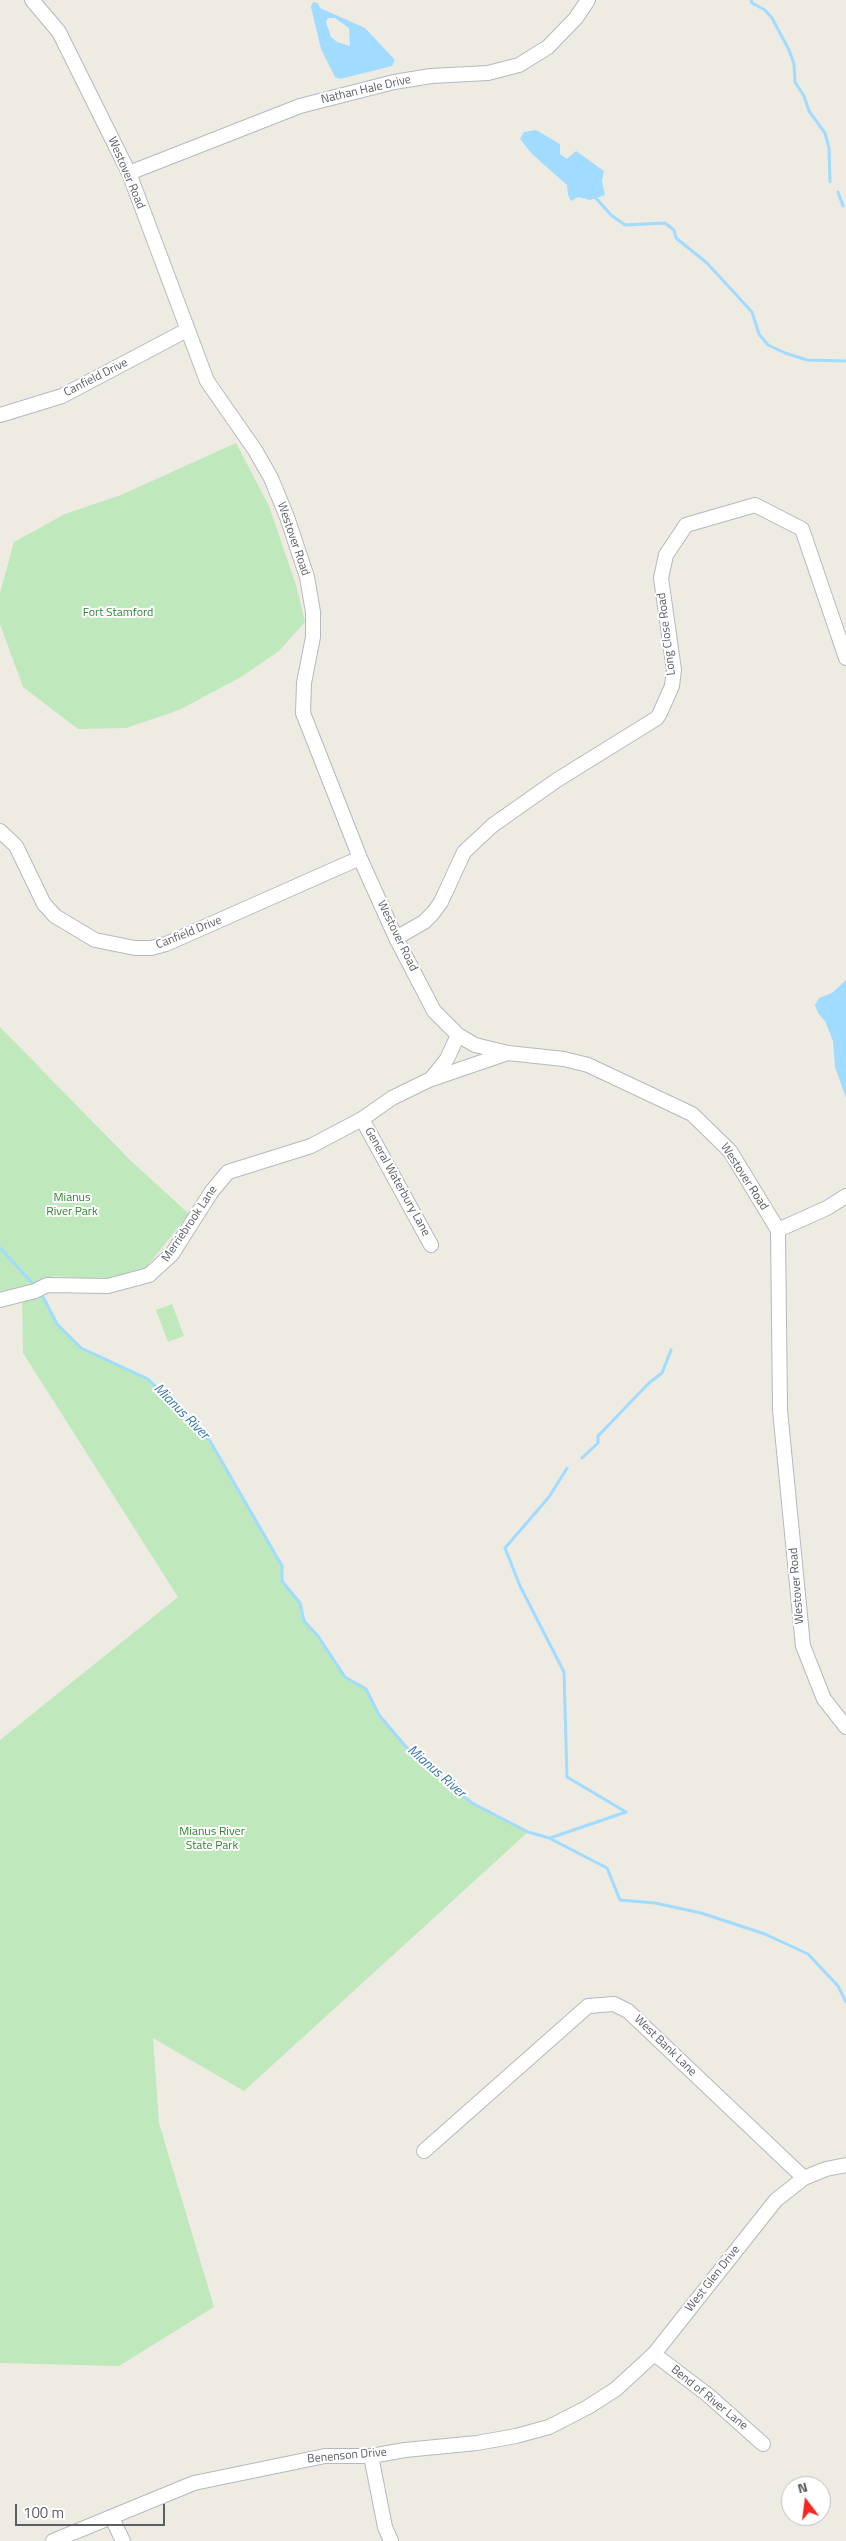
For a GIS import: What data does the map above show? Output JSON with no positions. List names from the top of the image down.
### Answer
{
  "streets": {
    "street": [
      "Nathan Hale Drive",
      "Westover Road",
      "Canfield Drive",
      "Long Close Road",
      "General Waterbury Lane",
      "Merriebrook Lane",
      "West Bank Lane",
      "West Glen Drive",
      "Bend of River Lane",
      "Benenson Drive"
    ]
  },
  "crossings": [
    ["Nathan Hale Drive", "Westover Road"],
    ["Westover Road", "Canfield Drive"],
    ["Westover Road", "Long Close Road"],
    ["Westover Road", "Merriebrook Lane"],
    ["General Waterbury Lane", "Merriebrook Lane"],
    ["West Bank Lane", "West Glen Drive"],
    ["West Glen Drive", "Bend of River Lane"],
    ["West Glen Drive", "Benenson Drive"]
  ],
  "water": ["Mianus River"],
  "parks": ["Fort Stamford", "Mianus River Park", "Mianus River State Park"],
  "scale_bar": "100 m",
  "north": "top"
}
